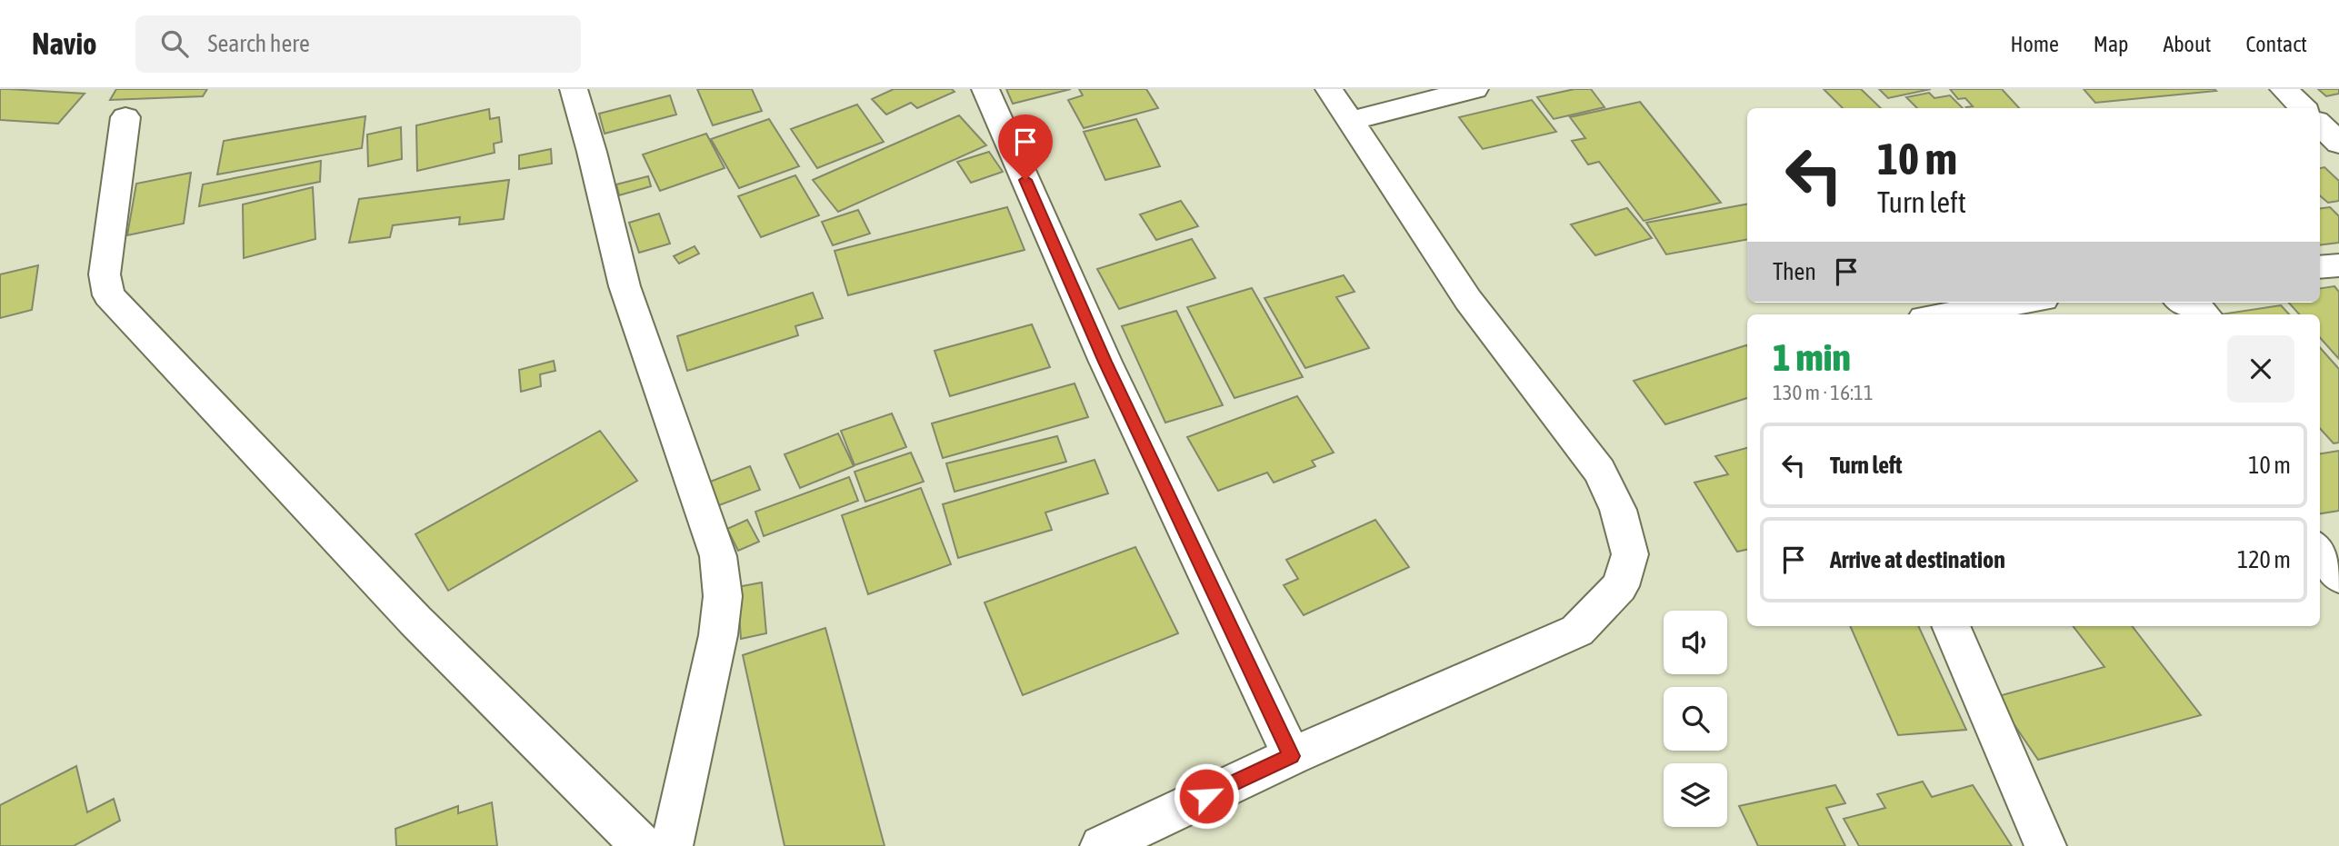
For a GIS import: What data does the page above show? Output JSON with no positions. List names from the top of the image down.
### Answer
{
  "page": {
    "header": "Navio",
    "search": "Search here",
    "nav": [
      "Home",
      "Map",
      "About",
      "Contact"
    ],
    "turn": ["10 m", "Turn left"],
    "then": "Then",
    "heading": ["1 min", "130 m · 16:11"],
    "list": [
      {
        "name": "Turn left",
        "value": "10 m"
      },
      {
        "name": "Arrive at destination",
        "value": "120 m"
      }
    ]
  }
}
